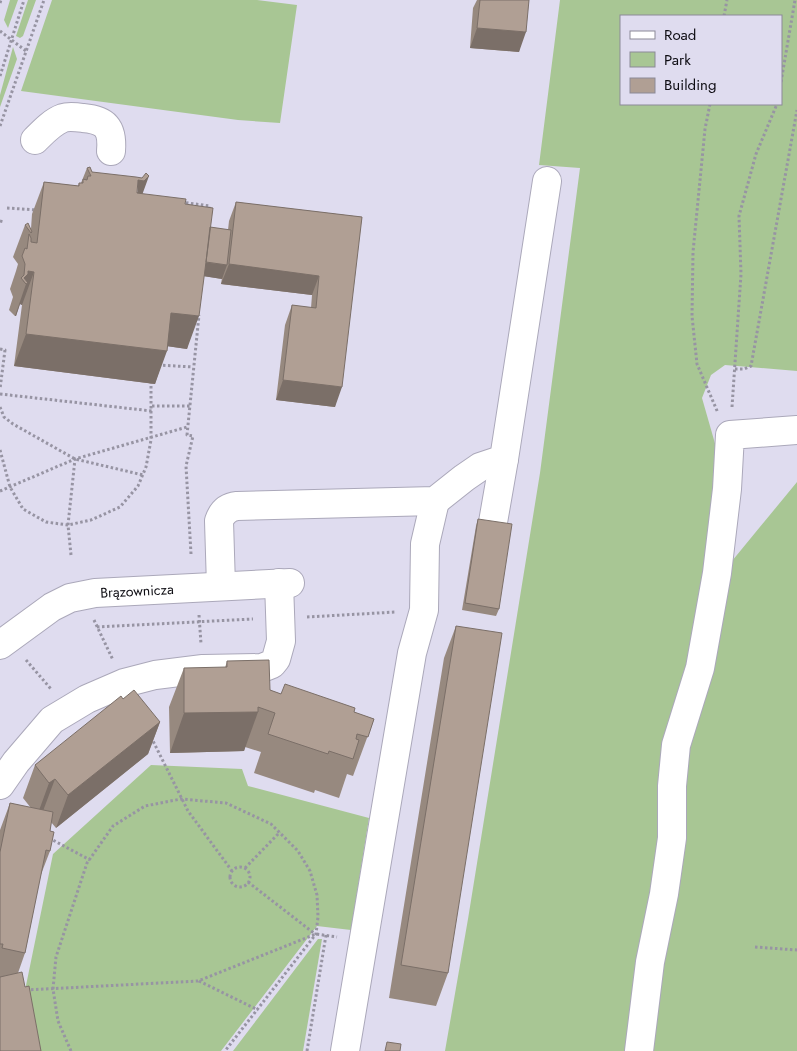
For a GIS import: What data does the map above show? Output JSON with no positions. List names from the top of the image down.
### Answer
{
  "streets": {
    "street": ["Brązownicza"]
  },
  "legend": ["Road", "Park", "Building"]
}
